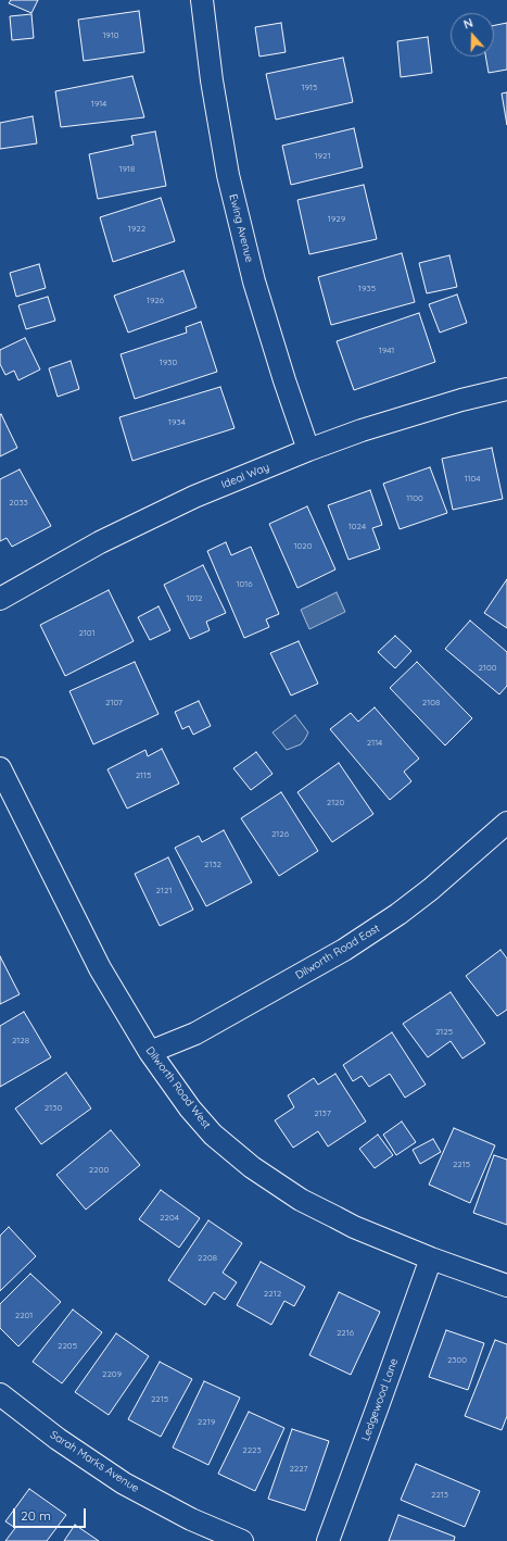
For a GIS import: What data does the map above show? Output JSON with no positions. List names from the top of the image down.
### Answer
{
  "streets": {
    "street": [
      "Ewing Avenue",
      "Ideal Way",
      "Dilworth Road East",
      "Dilworth Road West",
      "Ledgewood Lane",
      "Sarah Marks Avenue"
    ]
  },
  "crossings": [
    ["Ewing Avenue", "Ideal Way"],
    ["Dilworth Road East", "Dilworth Road West"],
    ["Dilworth Road West", "Ledgewood Lane"]
  ],
  "house_numbers": [
    "1910",
    "1915",
    "1914",
    "1921",
    "1918",
    "1929",
    "1922",
    "1935",
    "1926",
    "1941",
    "1930",
    "1934",
    "1104",
    "1100",
    "2033",
    "1024",
    "1020",
    "1016",
    "1012",
    "2101",
    "2100",
    "2107",
    "2108",
    "2114",
    "2115",
    "2120",
    "2126",
    "2132",
    "2121",
    "2125",
    "2128",
    "2130",
    "2137",
    "2215",
    "2200",
    "2204",
    "2208",
    "2212",
    "2201",
    "2216",
    "2205",
    "2300",
    "2209",
    "2215",
    "2219",
    "2223",
    "2227",
    "2213"
  ],
  "scale_bar": "20 m",
  "north": "top"
}
